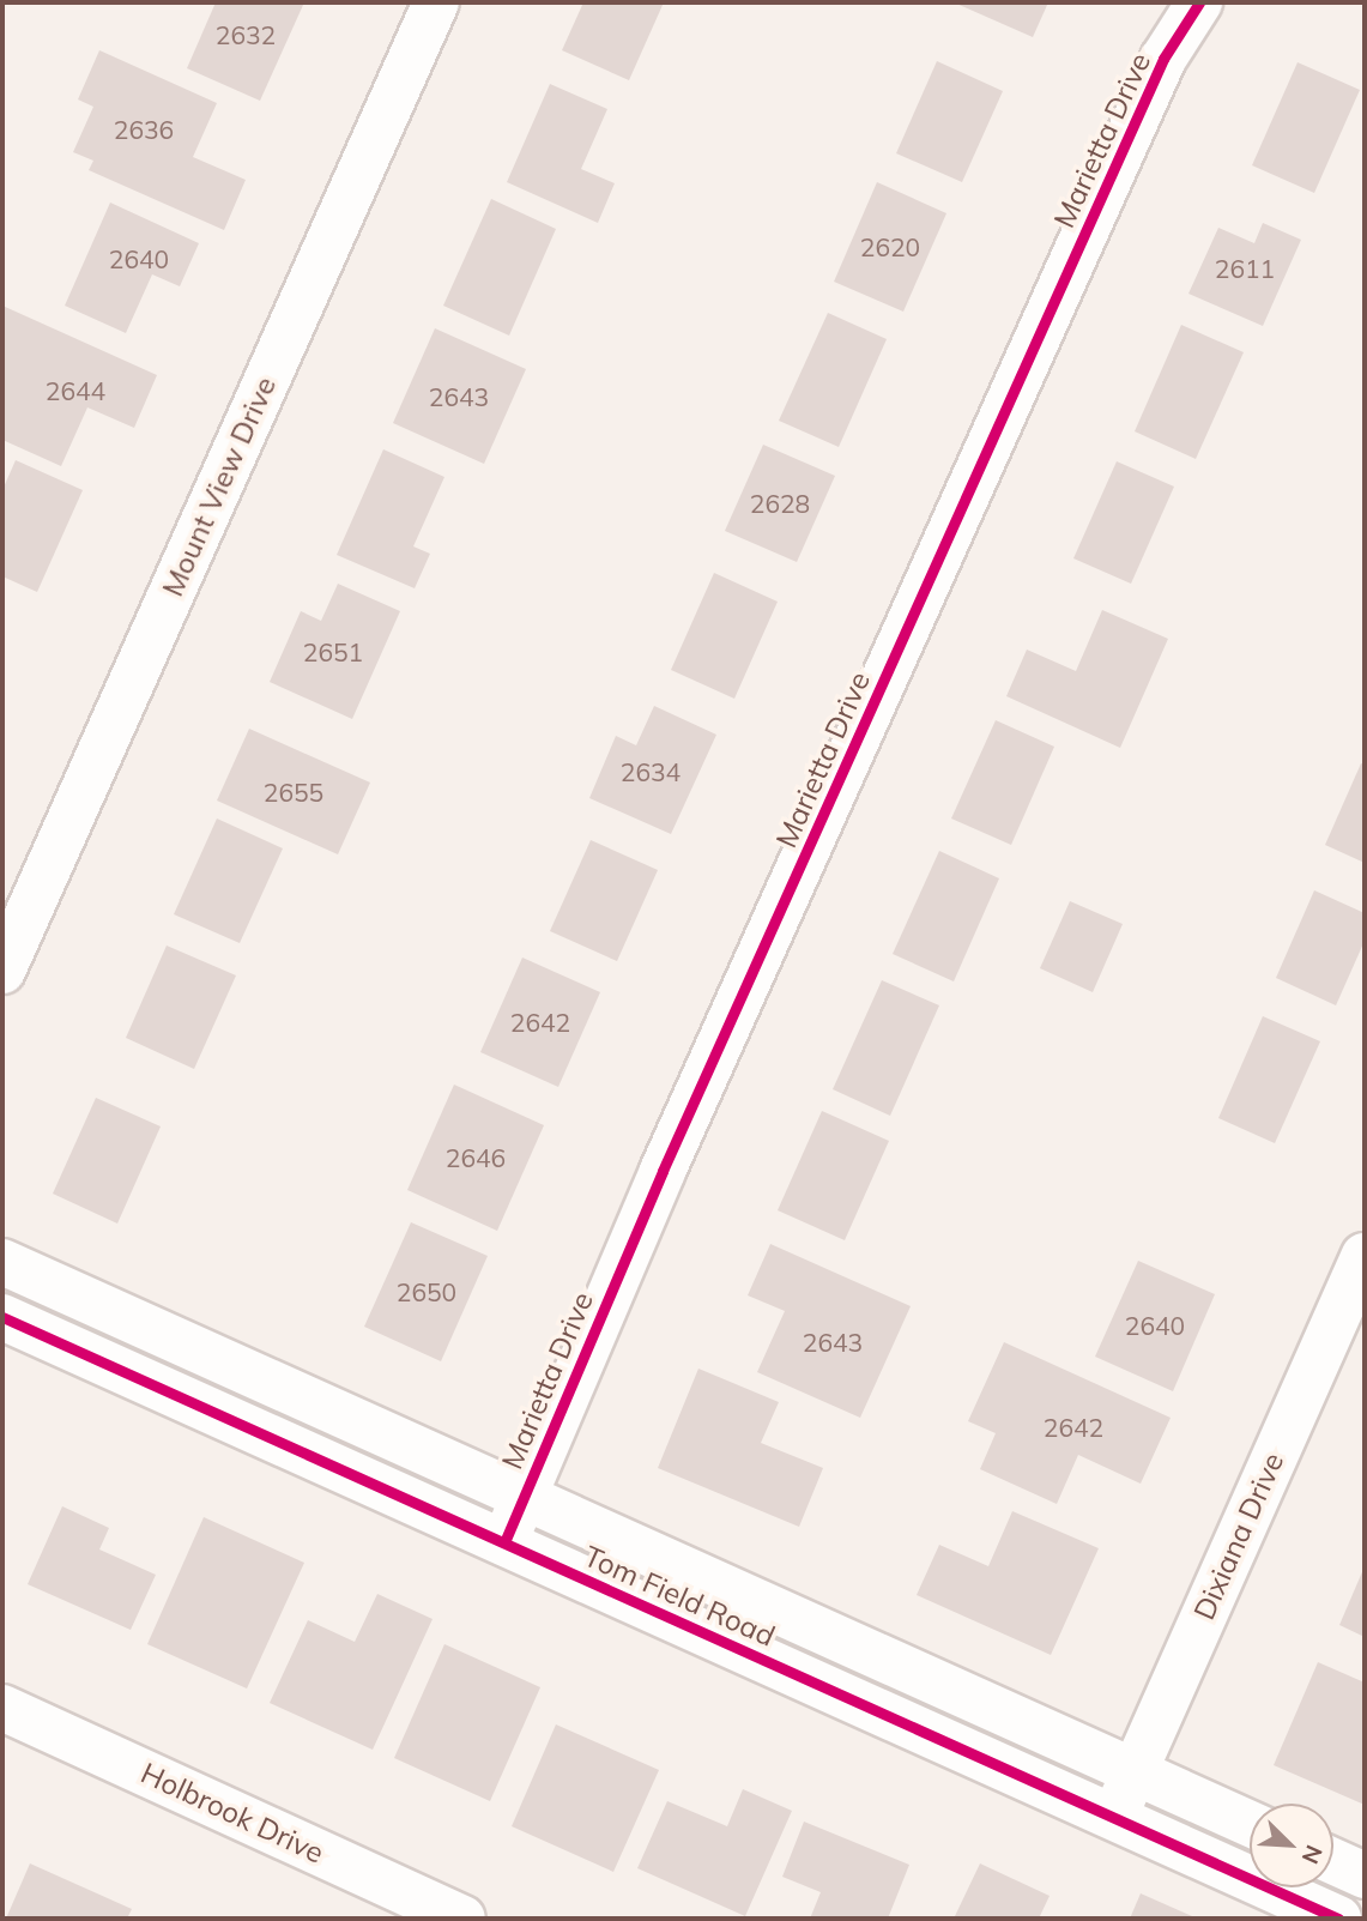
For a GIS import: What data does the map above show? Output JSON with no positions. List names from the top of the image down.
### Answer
{
  "streets": {
    "street": [
      "Marietta Drive",
      "Mount View Drive",
      "Dixiana Drive",
      "Tom Field Road",
      "Holbrook Drive"
    ]
  },
  "crossings": [
    ["Marietta Drive", "Tom Field Road"],
    ["Dixiana Drive", "Tom Field Road"]
  ],
  "house_numbers": [
    "2632",
    "2636",
    "2620",
    "2640",
    "2611",
    "2644",
    "2643",
    "2628",
    "2651",
    "2634",
    "2655",
    "2642",
    "2646",
    "2650",
    "2640",
    "2643",
    "2642"
  ],
  "north": "bottom right"
}
